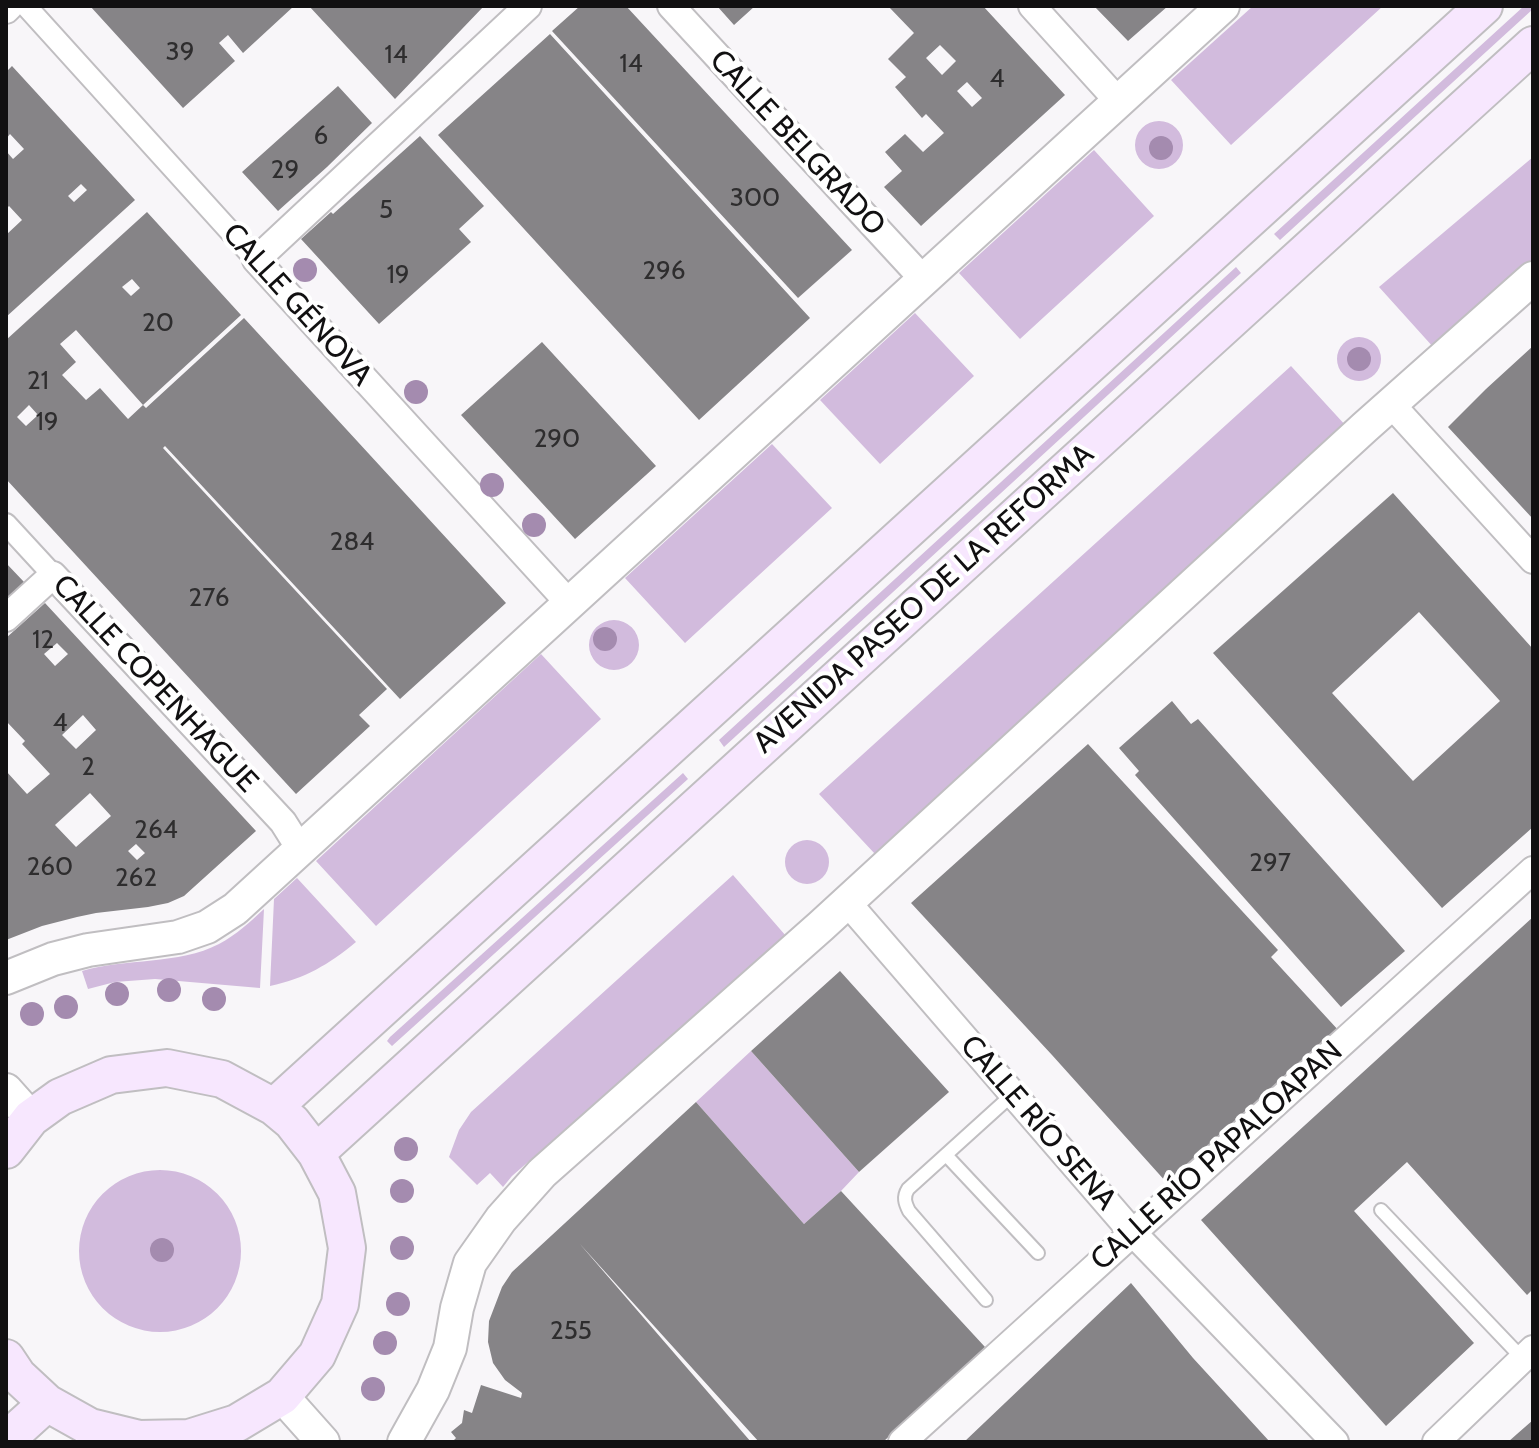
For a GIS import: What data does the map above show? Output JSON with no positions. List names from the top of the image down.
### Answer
{
  "streets": {
    "main road": ["AVENIDA PASEO DE LA REFORMA"],
    "street": [
      "CALLE BELGRADO",
      "CALLE GÉNOVA",
      "CALLE COPENHAGUE",
      "CALLE RÍO SENA",
      "CALLE RÍO PAPALOAPAN"
    ]
  },
  "crossings": [
    ["CALLE RÍO SENA", "CALLE RÍO PAPALOAPAN"]
  ],
  "house_numbers": [
    "39",
    "14",
    "14",
    "4",
    "6",
    "29",
    "300",
    "5",
    "296",
    "19",
    "20",
    "21",
    "19",
    "290",
    "284",
    "276",
    "12",
    "4",
    "2",
    "264",
    "297",
    "260",
    "262",
    "255"
  ]
}
